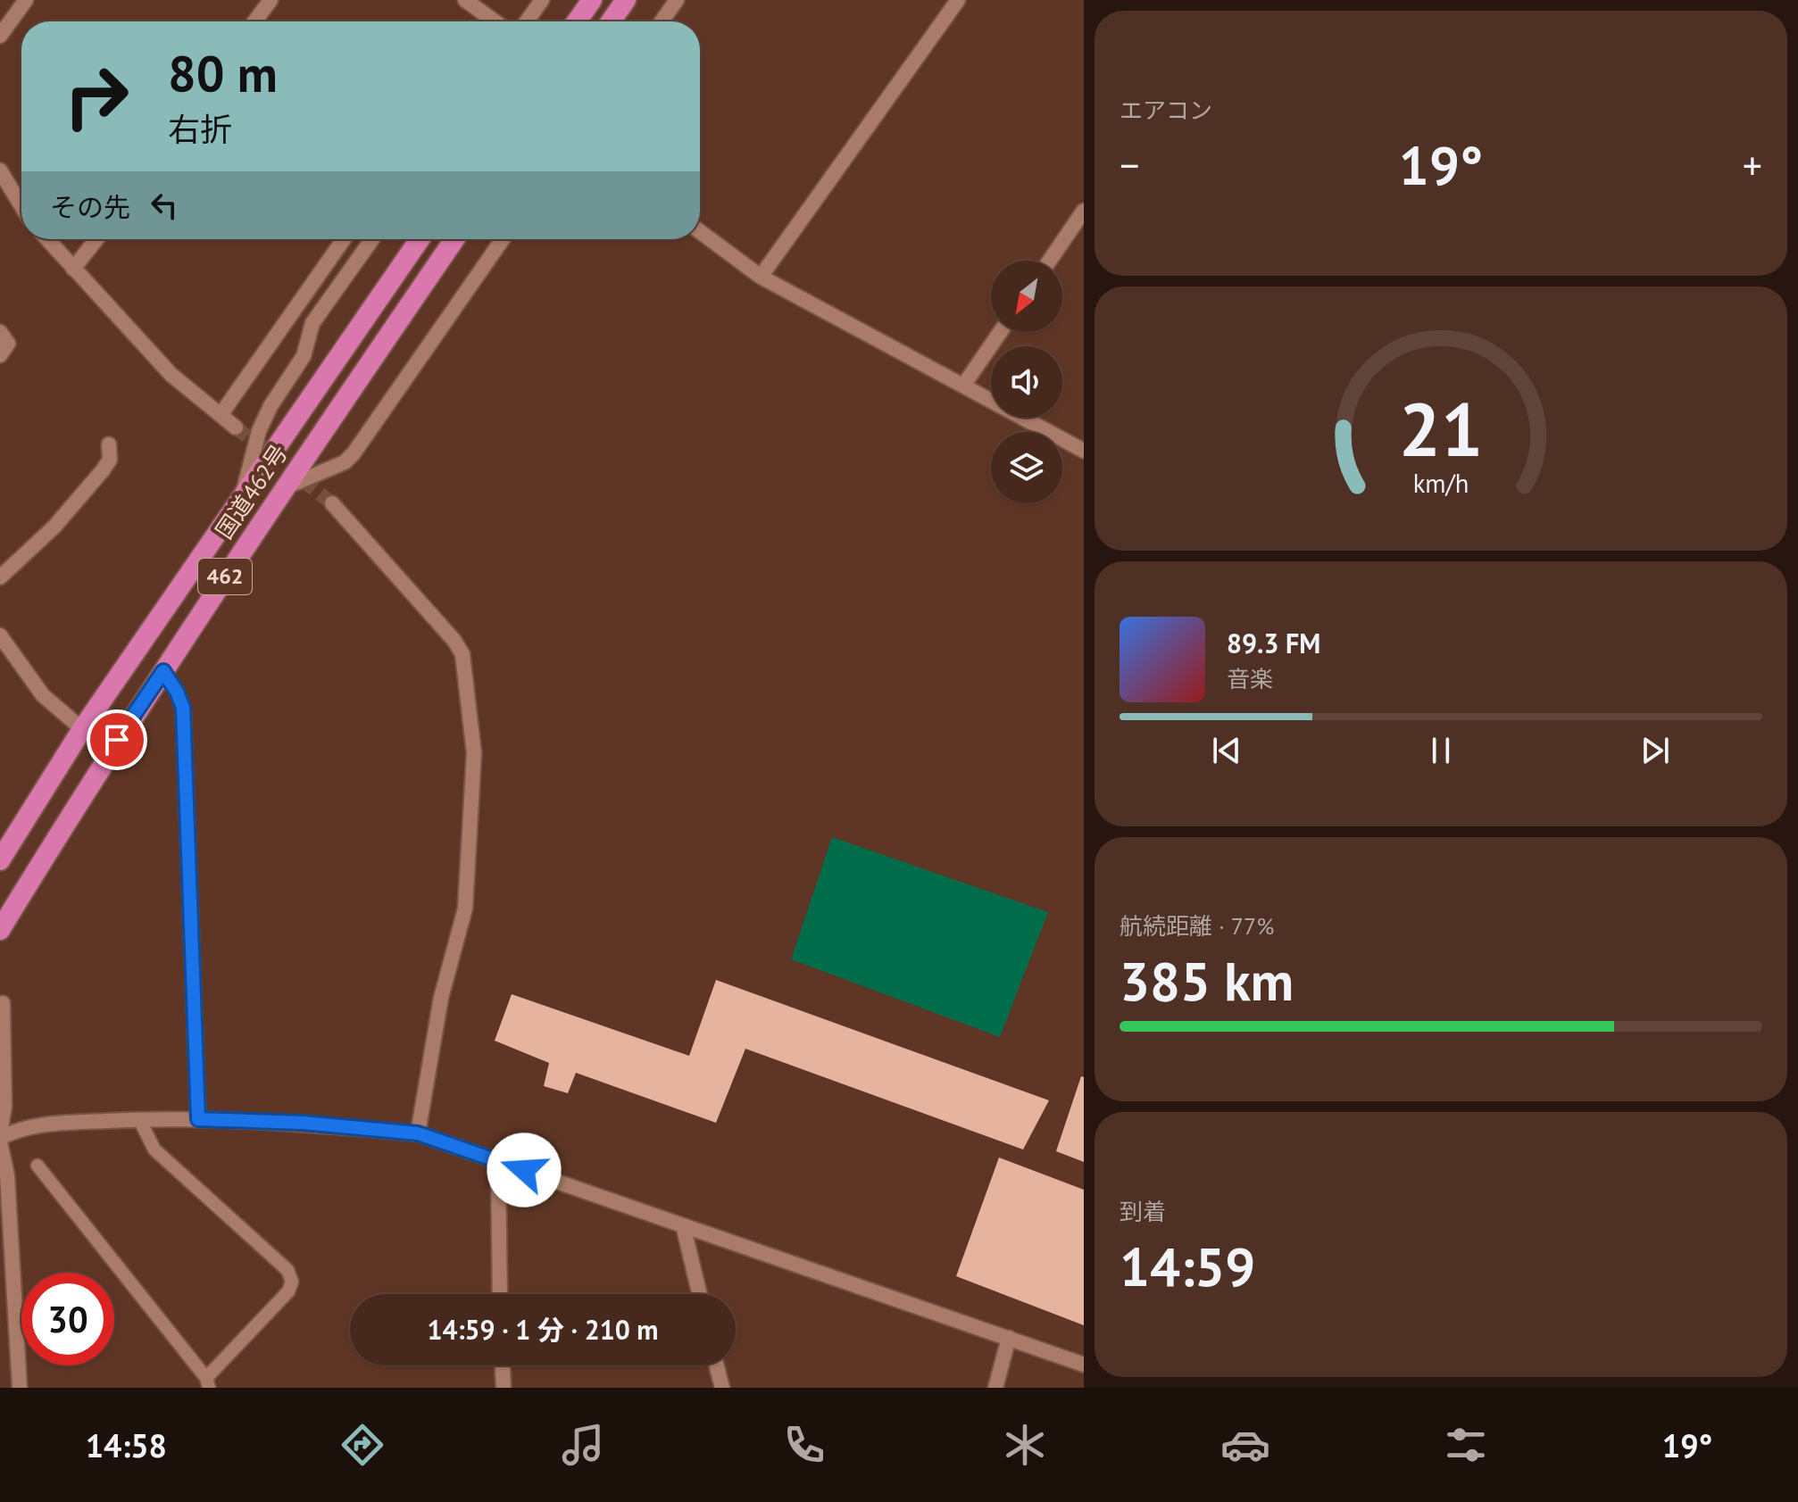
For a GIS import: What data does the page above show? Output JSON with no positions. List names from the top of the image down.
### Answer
{
  "streets": {
    "highway": ["国道462号", "462"]
  },
  "north": "bottom left",
  "page": {
    "tile": [
      "エアコン",
      ["航続距離 · 77%", "385 km"],
      ["到着", "14:59"]
    ],
    "turn": ["80 m", "右折"],
    "heat": ["−", "19°", "+"],
    "then": "その先",
    "song": ["89.3 FM", "音楽"],
    "limit": "30",
    "trip": "14:59 · 1 分 · 210 m",
    "tabs": ["14:58", "19°"],
    "gauge": ["21", "km/h"]
  }
}
